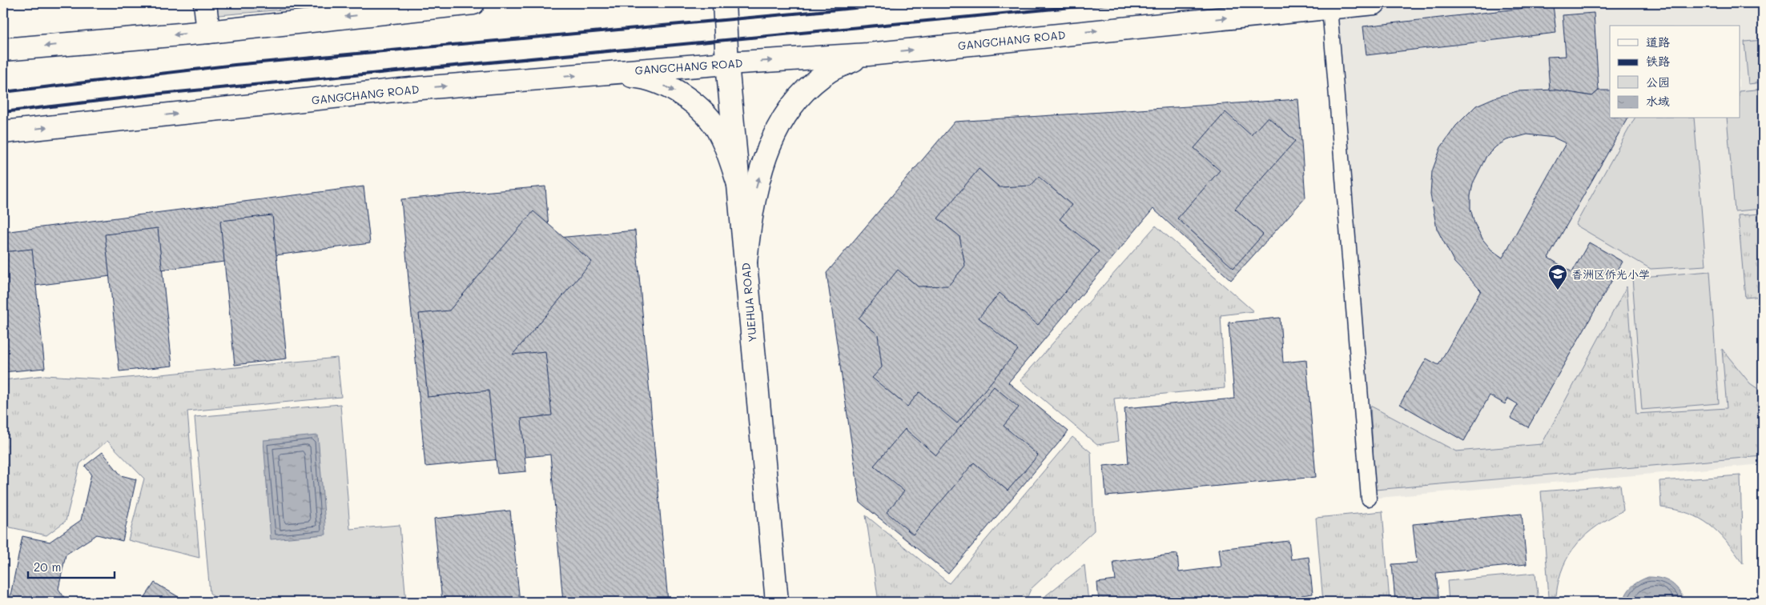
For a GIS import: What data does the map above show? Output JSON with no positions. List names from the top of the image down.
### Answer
{
  "streets": {
    "main road": ["GANGCHANG ROAD", "YUEHUA ROAD"]
  },
  "crossings": [
    ["GANGCHANG ROAD", "YUEHUA ROAD"]
  ],
  "places": {
    "school or university": ["香洲区侨光小学"]
  },
  "legend": [
    "道路",
    "铁路",
    "公园",
    "水域"
  ],
  "scale_bar": "20 m"
}
